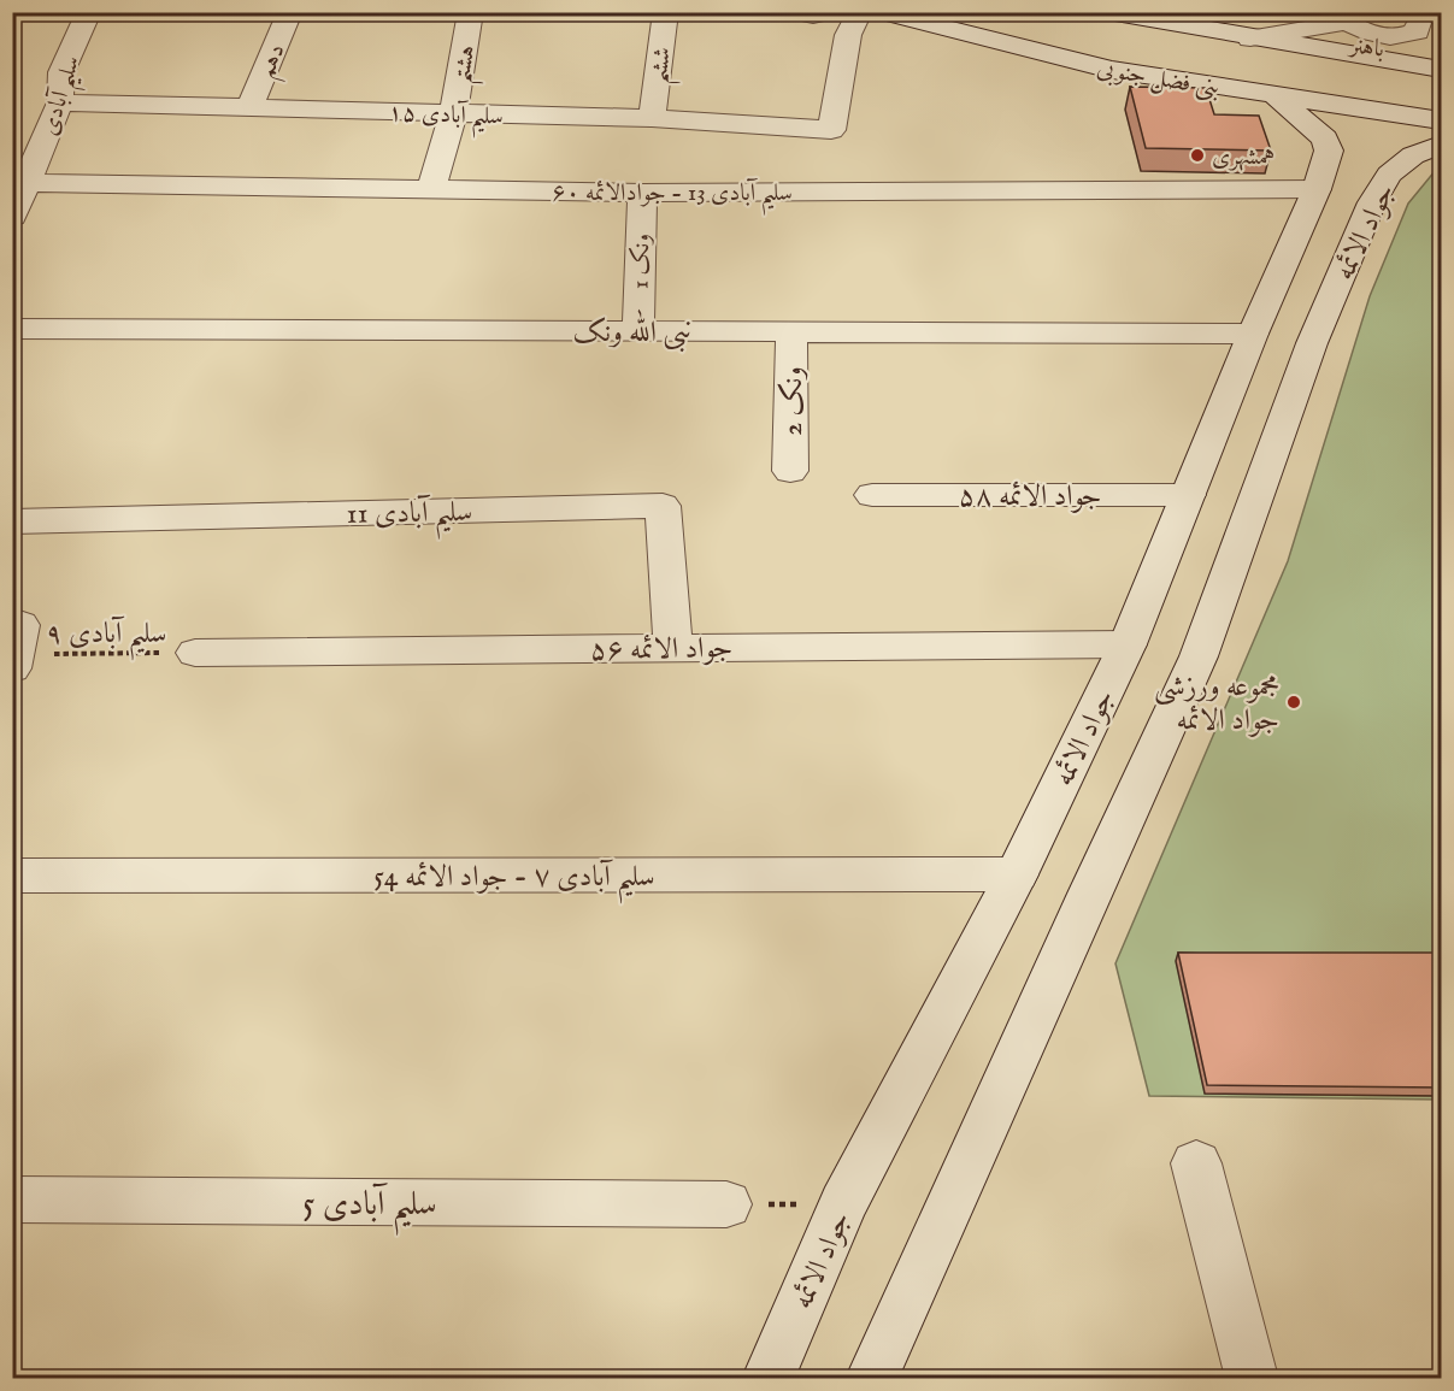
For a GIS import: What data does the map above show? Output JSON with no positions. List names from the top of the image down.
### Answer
{
  "streets": {
    "street": [
      "باهنر",
      "دهم",
      "هشتم",
      "ششم",
      "بنی فضل جنوبی",
      "سلیم آبادی",
      "سلیم آبادی ۱۵",
      "سلیم آبادی 13 - جوادالائمه ۶۰",
      "جواد الائمه",
      "ونک 1",
      "نبی الله ونک",
      "ونک 2",
      "جواد الائمه ۵۸",
      "سلیم آبادی 11",
      "جواد الائمه ۵۶",
      "سلیم آبادی ۷ - جواد الائمه 54",
      "سلیم آبادی 5"
    ],
    "path": ["سلیم آبادی ۹"]
  },
  "crossings": [
    ["باهنر", "بنی فضل جنوبی"],
    ["دهم", "سلیم آبادی ۱۵"],
    ["هشتم", "سلیم آبادی ۱۵"],
    ["هشتم", "سلیم آبادی 13 - جوادالائمه ۶۰"],
    ["ششم", "سلیم آبادی ۱۵"],
    ["سلیم آبادی", "سلیم آبادی ۱۵"],
    ["سلیم آبادی", "سلیم آبادی 13 - جوادالائمه ۶۰"],
    ["سلیم آبادی 13 - جوادالائمه ۶۰", "جواد الائمه"],
    ["سلیم آبادی 13 - جوادالائمه ۶۰", "ونک 1"],
    ["جواد الائمه", "نبی الله ونک"],
    ["جواد الائمه", "جواد الائمه ۵۸"],
    ["جواد الائمه", "جواد الائمه ۵۶"],
    ["جواد الائمه", "سلیم آبادی ۷ - جواد الائمه 54"],
    ["ونک 1", "نبی الله ونک"],
    ["نبی الله ونک", "ونک 2"],
    ["سلیم آبادی 11", "جواد الائمه ۵۶"],
    ["سلیم آبادی ۹", "جواد الائمه ۵۶"]
  ],
  "places": ["همشهری", "مجموعه ورزشی جواد الائمه"]
}
